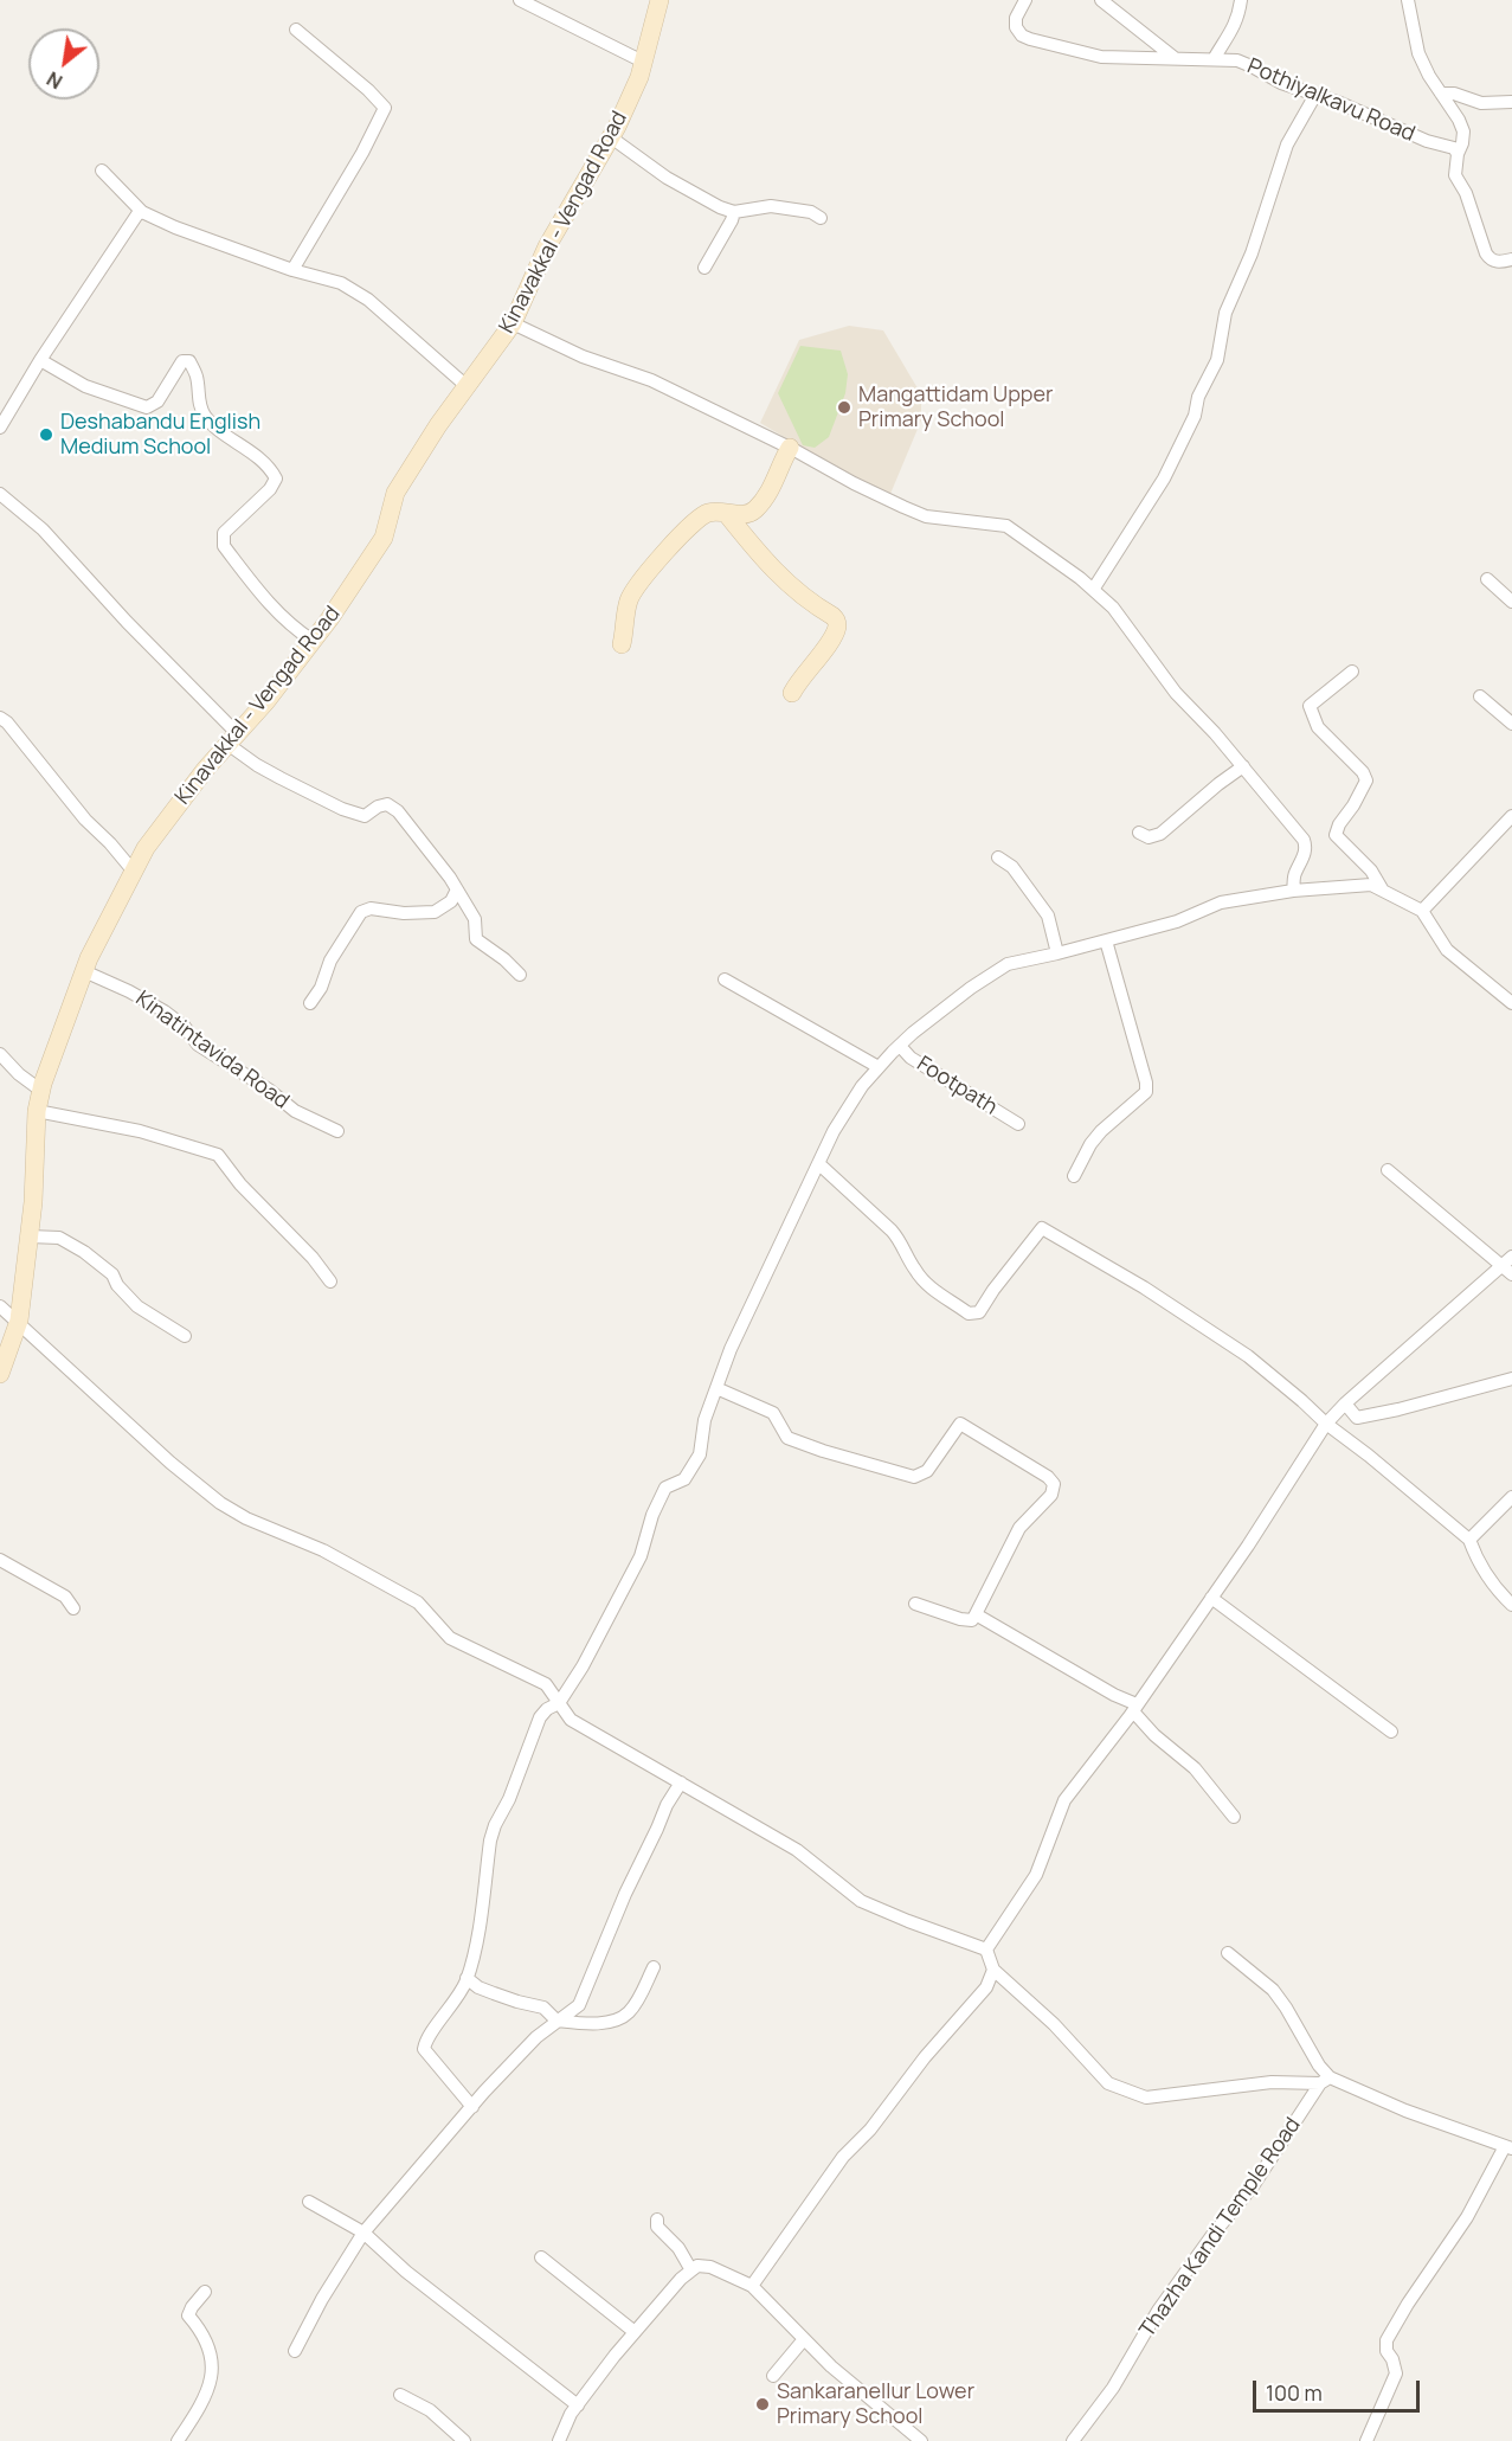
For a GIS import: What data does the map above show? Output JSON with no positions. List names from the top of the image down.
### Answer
{
  "streets": {
    "main road": ["Kinavakkal - Vengad Road"],
    "street": [
      "Pothiyalkavu Road",
      "Kinatintavida Road",
      "Footpath",
      "Thazha Kandi Temple Road"
    ]
  },
  "crossings": [
    ["Kinavakkal - Vengad Road", "Kinatintavida Road"]
  ],
  "places": ["Mangattidam Upper Primary School", "Deshabandu English Medium School", "Sankaranellur Lower Primary School"],
  "scale_bar": "100 m",
  "north": "bottom left"
}
